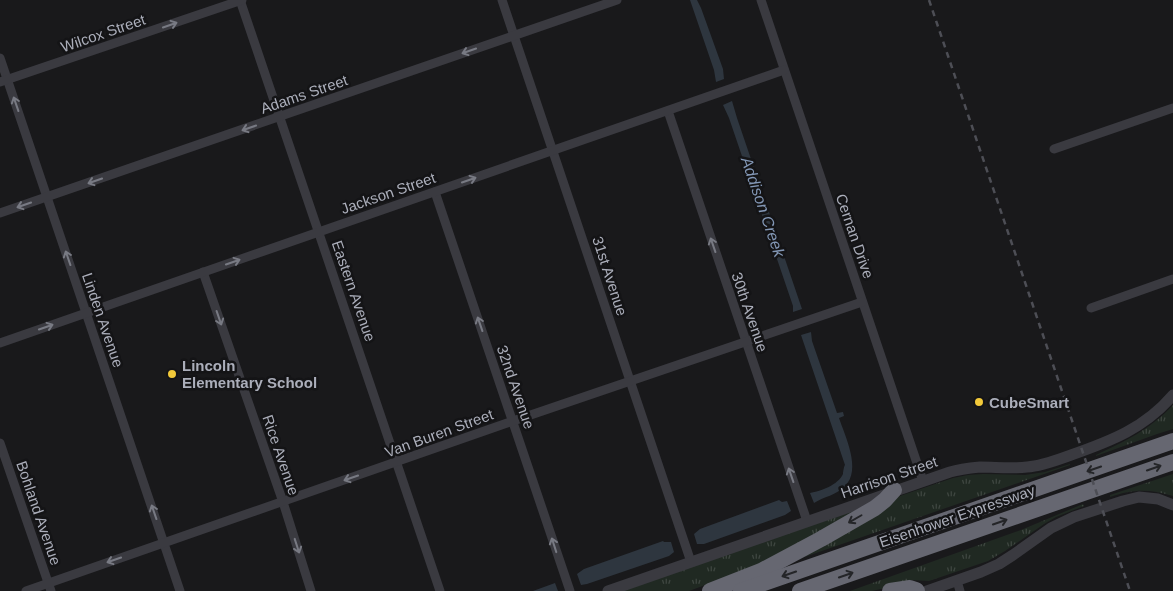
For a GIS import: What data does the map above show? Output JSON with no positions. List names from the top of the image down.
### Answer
{
  "streets": {
    "highway": ["Eisenhower Expressway"],
    "street": [
      "Wilcox Street",
      "Adams Street",
      "Jackson Street",
      "Cernan Drive",
      "31st Avenue",
      "Eastern Avenue",
      "30th Avenue",
      "Linden Avenue",
      "32nd Avenue",
      "Van Buren Street",
      "Rice Avenue",
      "Harrison Street",
      "Bohland Avenue"
    ]
  },
  "crossings": [
    ["Wilcox Street", "Eastern Avenue"],
    ["Wilcox Street", "Linden Avenue"],
    ["Adams Street", "31st Avenue"],
    ["Adams Street", "Eastern Avenue"],
    ["Adams Street", "Linden Avenue"],
    ["Jackson Street", "Cernan Drive"],
    ["Jackson Street", "31st Avenue"],
    ["Jackson Street", "Eastern Avenue"],
    ["Jackson Street", "30th Avenue"],
    ["Jackson Street", "Linden Avenue"],
    ["Jackson Street", "32nd Avenue"],
    ["Jackson Street", "Rice Avenue"],
    ["Cernan Drive", "Van Buren Street"],
    ["Cernan Drive", "Harrison Street"],
    ["31st Avenue", "Van Buren Street"],
    ["31st Avenue", "Harrison Street"],
    ["Eastern Avenue", "Van Buren Street"],
    ["30th Avenue", "Van Buren Street"],
    ["30th Avenue", "Harrison Street"],
    ["Linden Avenue", "Van Buren Street"],
    ["32nd Avenue", "Van Buren Street"],
    ["Van Buren Street", "Rice Avenue"],
    ["Van Buren Street", "Bohland Avenue"]
  ],
  "one_way": [
    "Wilcox Street",
    "Adams Street",
    "Jackson Street",
    "30th Avenue",
    "Linden Avenue",
    "32nd Avenue",
    "Rice Avenue"
  ],
  "water": ["Addison Creek"],
  "places": ["Lincoln Elementary School", "CubeSmart"]
}
